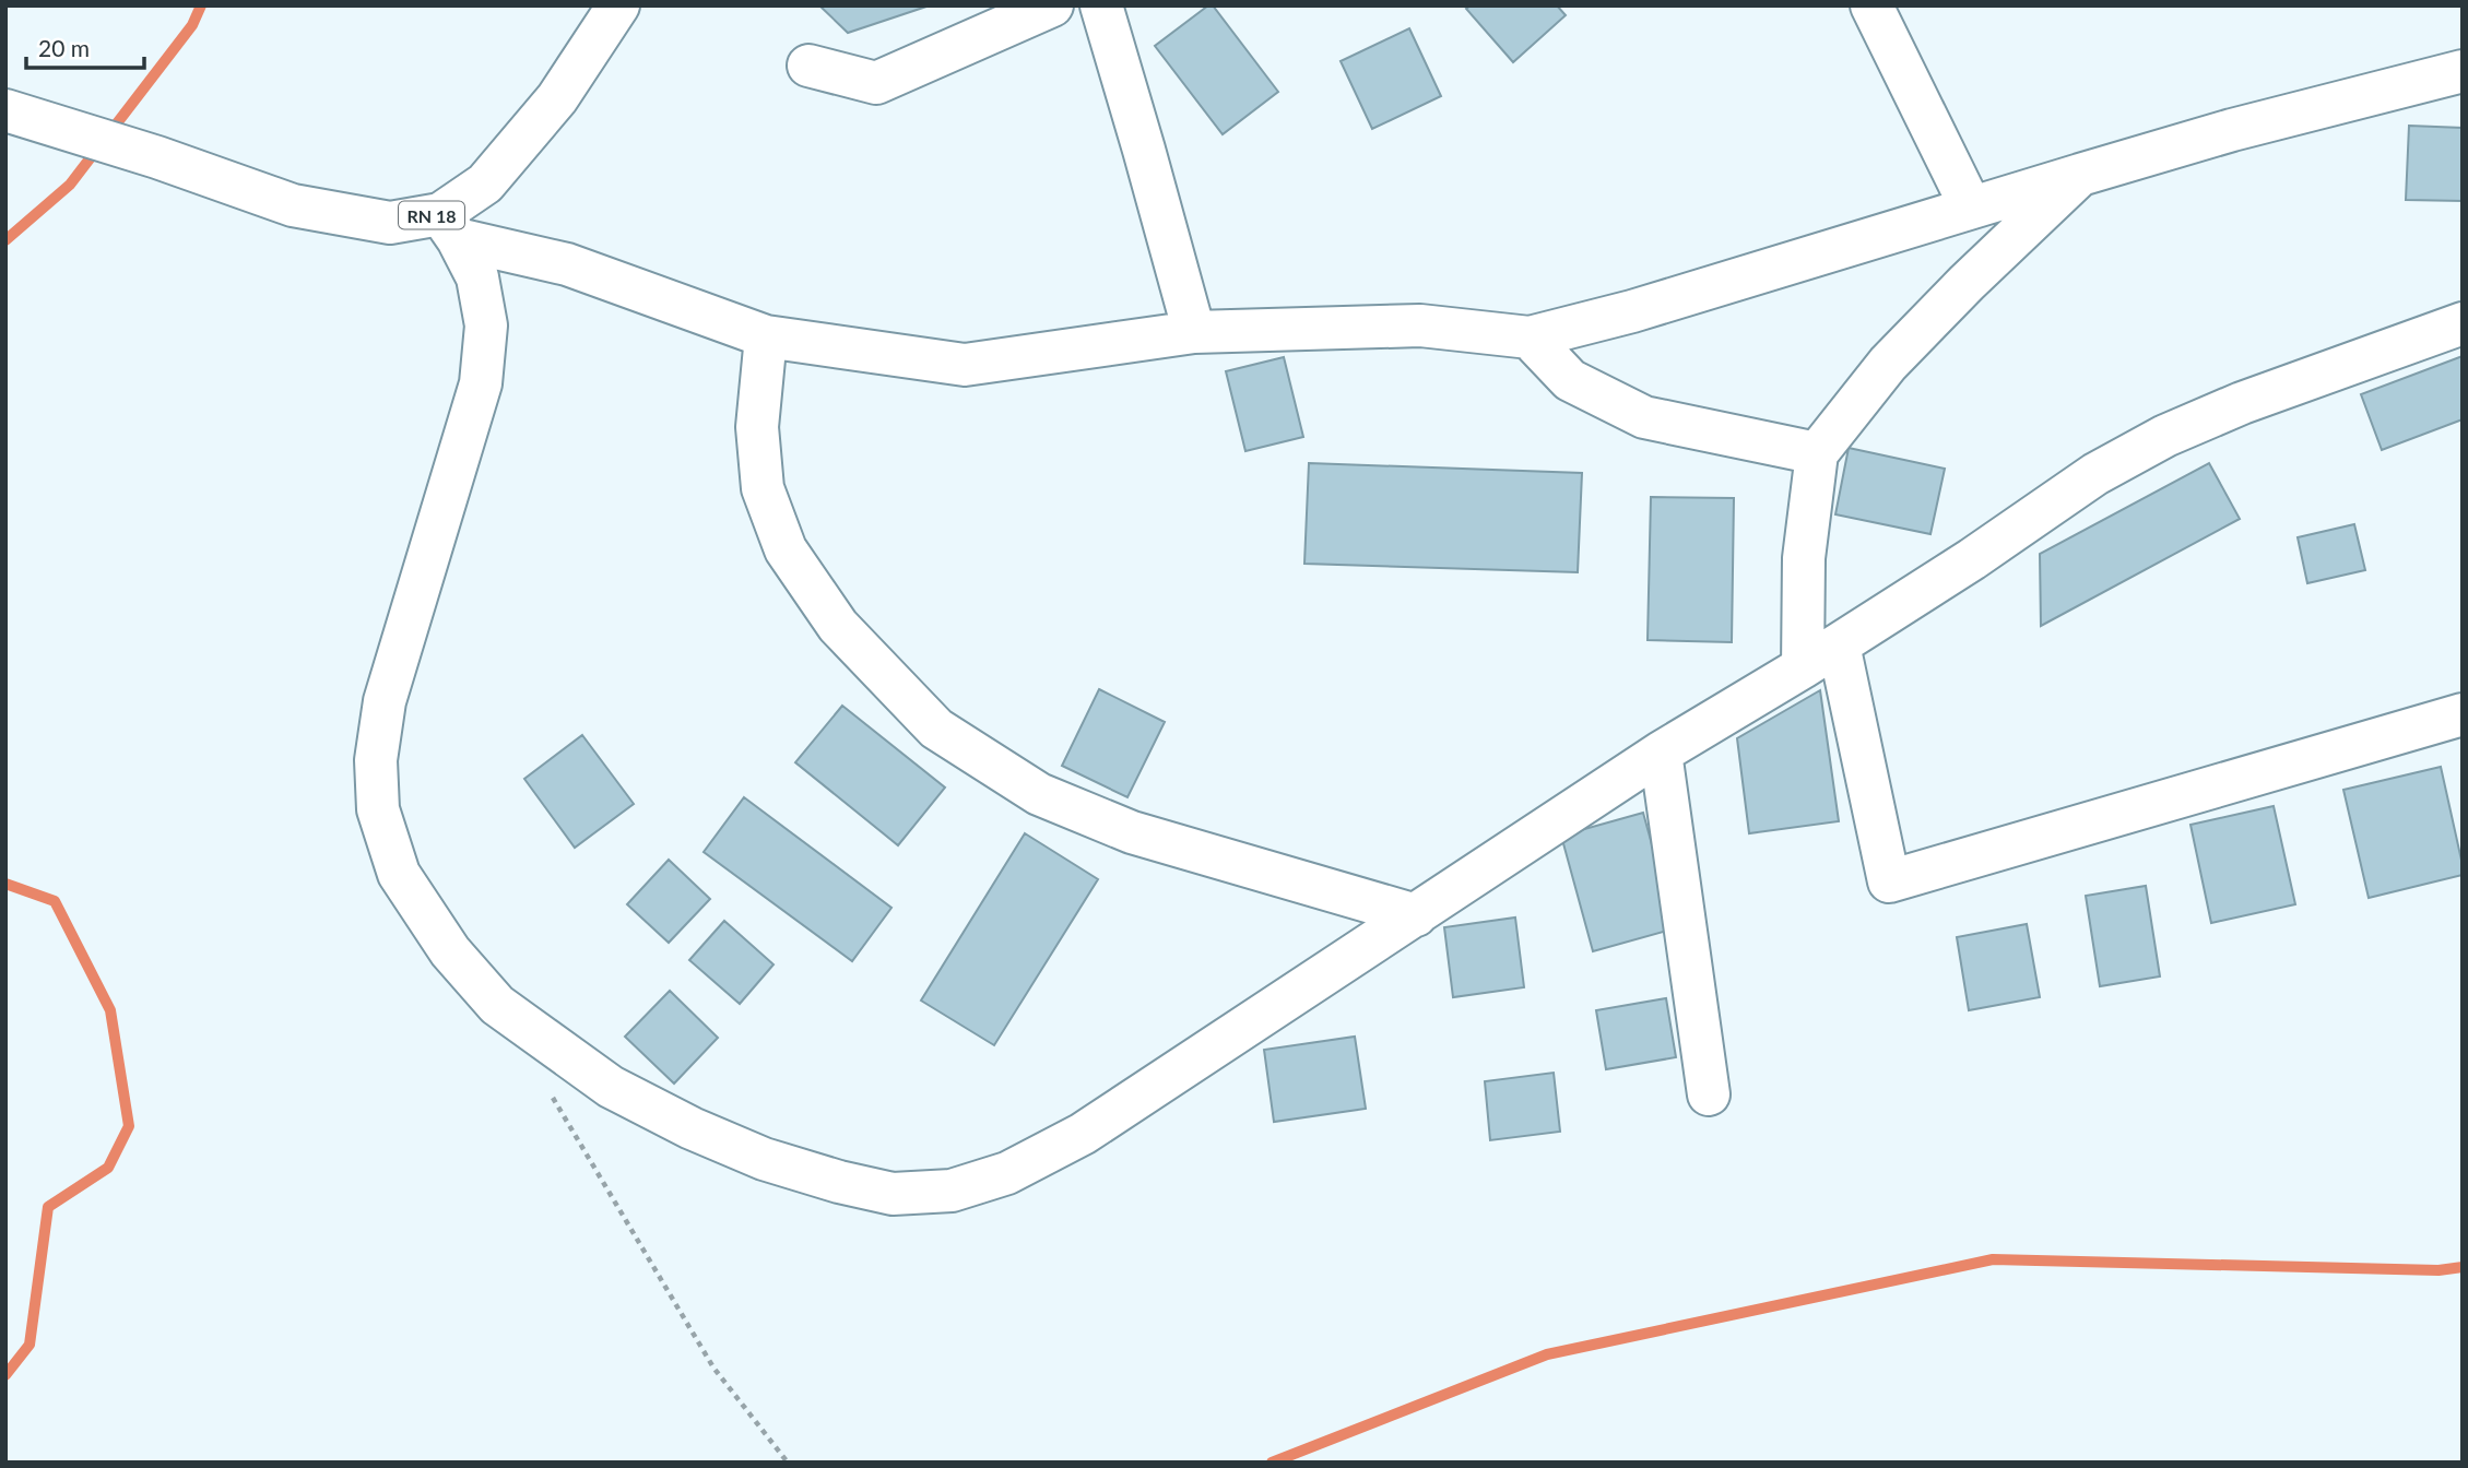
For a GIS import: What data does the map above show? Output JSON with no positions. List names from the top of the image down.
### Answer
{
  "streets": {
    "street": ["RN 18"]
  },
  "scale_bar": "20 m"
}
